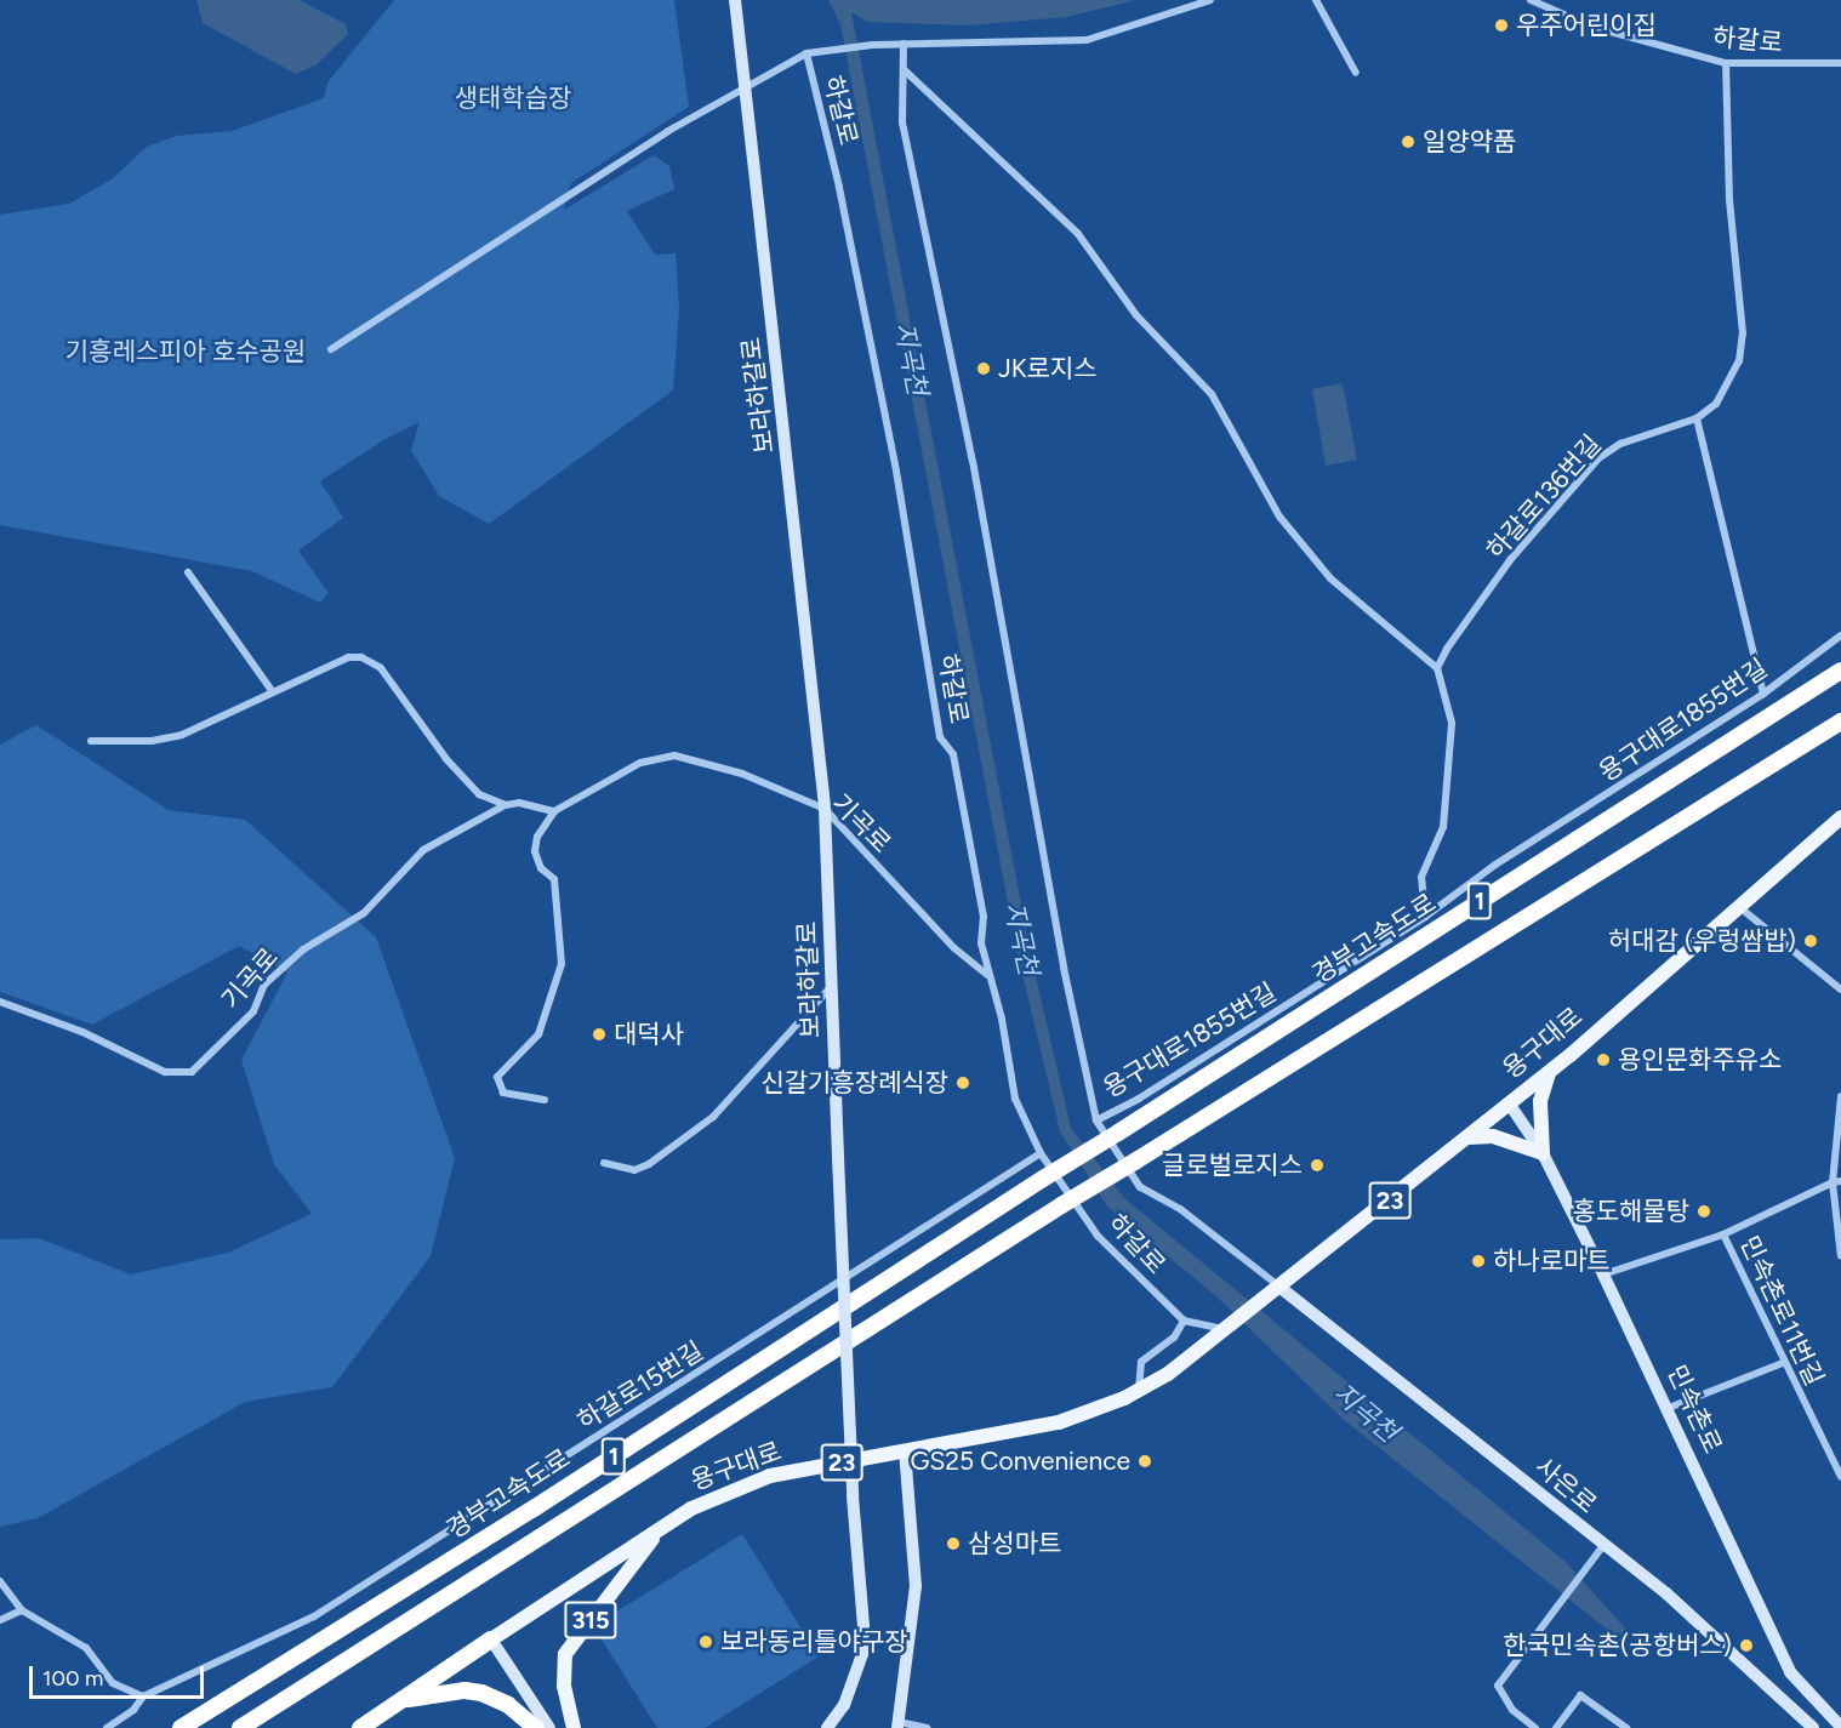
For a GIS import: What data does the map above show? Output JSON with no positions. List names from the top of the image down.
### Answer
{
  "streets": {
    "highway": [
      "1",
      "경부고속도로",
      "용구대로",
      "23"
    ],
    "main road": [
      "보라하갈로",
      "민속촌로",
      "사은로",
      "315"
    ],
    "street": [
      "하갈로",
      "하갈로136번길",
      "용구대로1855번길",
      "기곡로",
      "민속촌로11번길",
      "하갈로15번길"
    ]
  },
  "crossings": [
    ["하갈로", "하갈로136번길"],
    ["하갈로", "기곡로"],
    ["하갈로", "하갈로15번길"],
    ["보라하갈로", "기곡로"],
    ["용구대로1855번길", "용구대로"],
    ["용구대로1855번길", "23"],
    ["용구대로1855번길", "사은로"],
    ["용구대로", "23"],
    ["용구대로", "민속촌로"],
    ["용구대로", "사은로"],
    ["용구대로", "315"],
    ["23", "사은로"],
    ["민속촌로11번길", "민속촌로"]
  ],
  "water": ["지곡천"],
  "parks": ["생태학습장", "기흥레스피아 호수공원"],
  "places": [
    "우주어린이집",
    "일양약품",
    "JK로지스",
    "허대감 (우렁쌈밥)",
    "대덕사",
    "용인문화주유소",
    "신갈기흥장례식장",
    "글로벌로지스",
    "홍도해물탕",
    "하나로마트",
    "GS25 Convenience",
    "삼성마트",
    "보라동리틀야구장",
    "한국민속촌(공항버스)"
  ],
  "scale_bar": "100 m"
}
